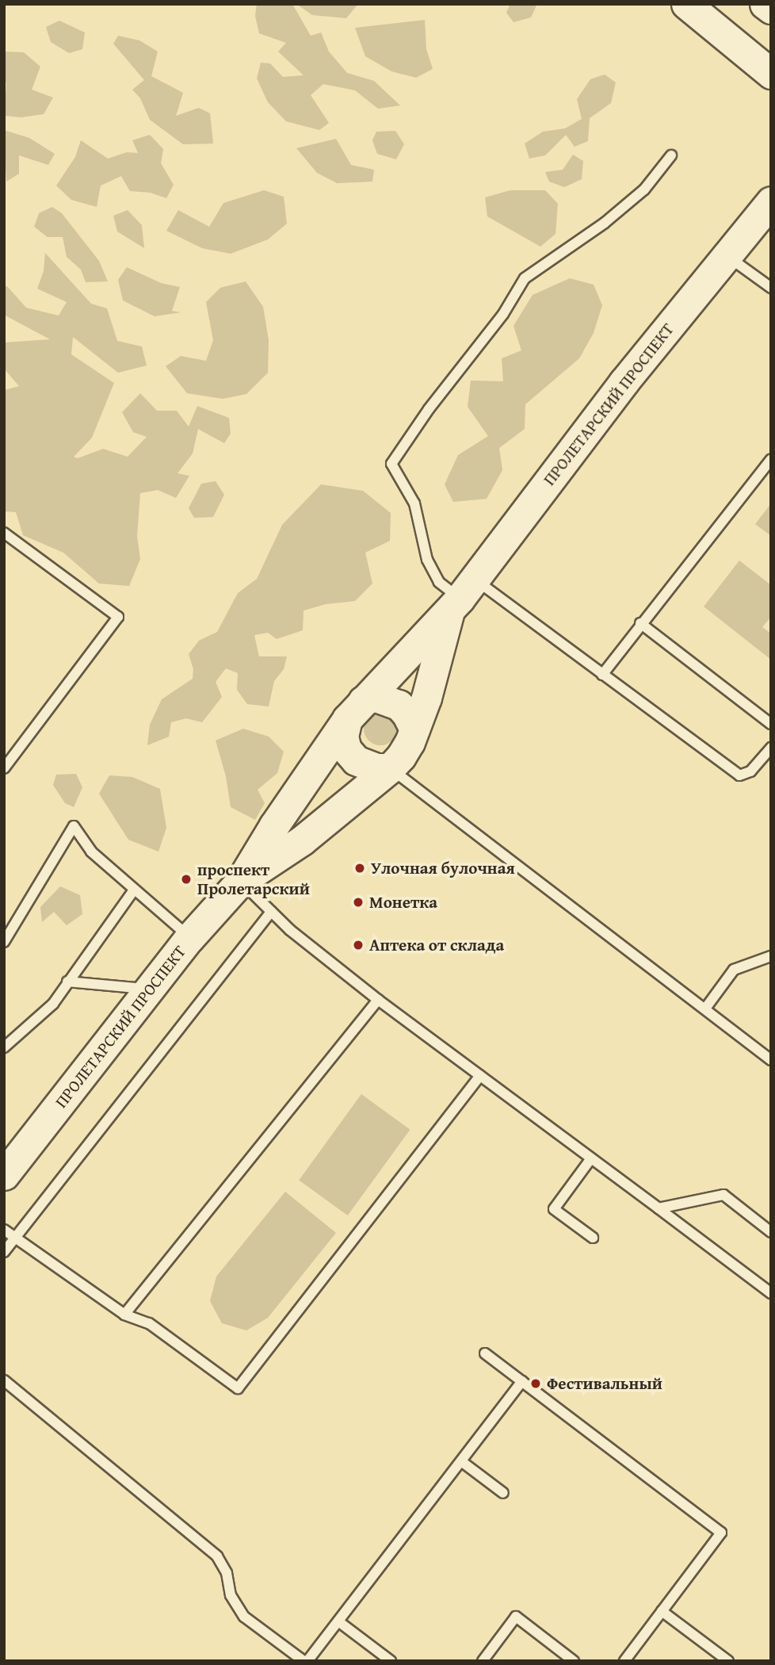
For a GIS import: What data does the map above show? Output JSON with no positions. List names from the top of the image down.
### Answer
{
  "streets": {
    "main road": ["ПРОЛЕТАРСКИЙ ПРОСПЕКТ"]
  },
  "places": [
    "Улочная булочная",
    "проспект Пролетарский",
    "Монетка",
    "Аптека от склада",
    "Фестивальный"
  ]
}
